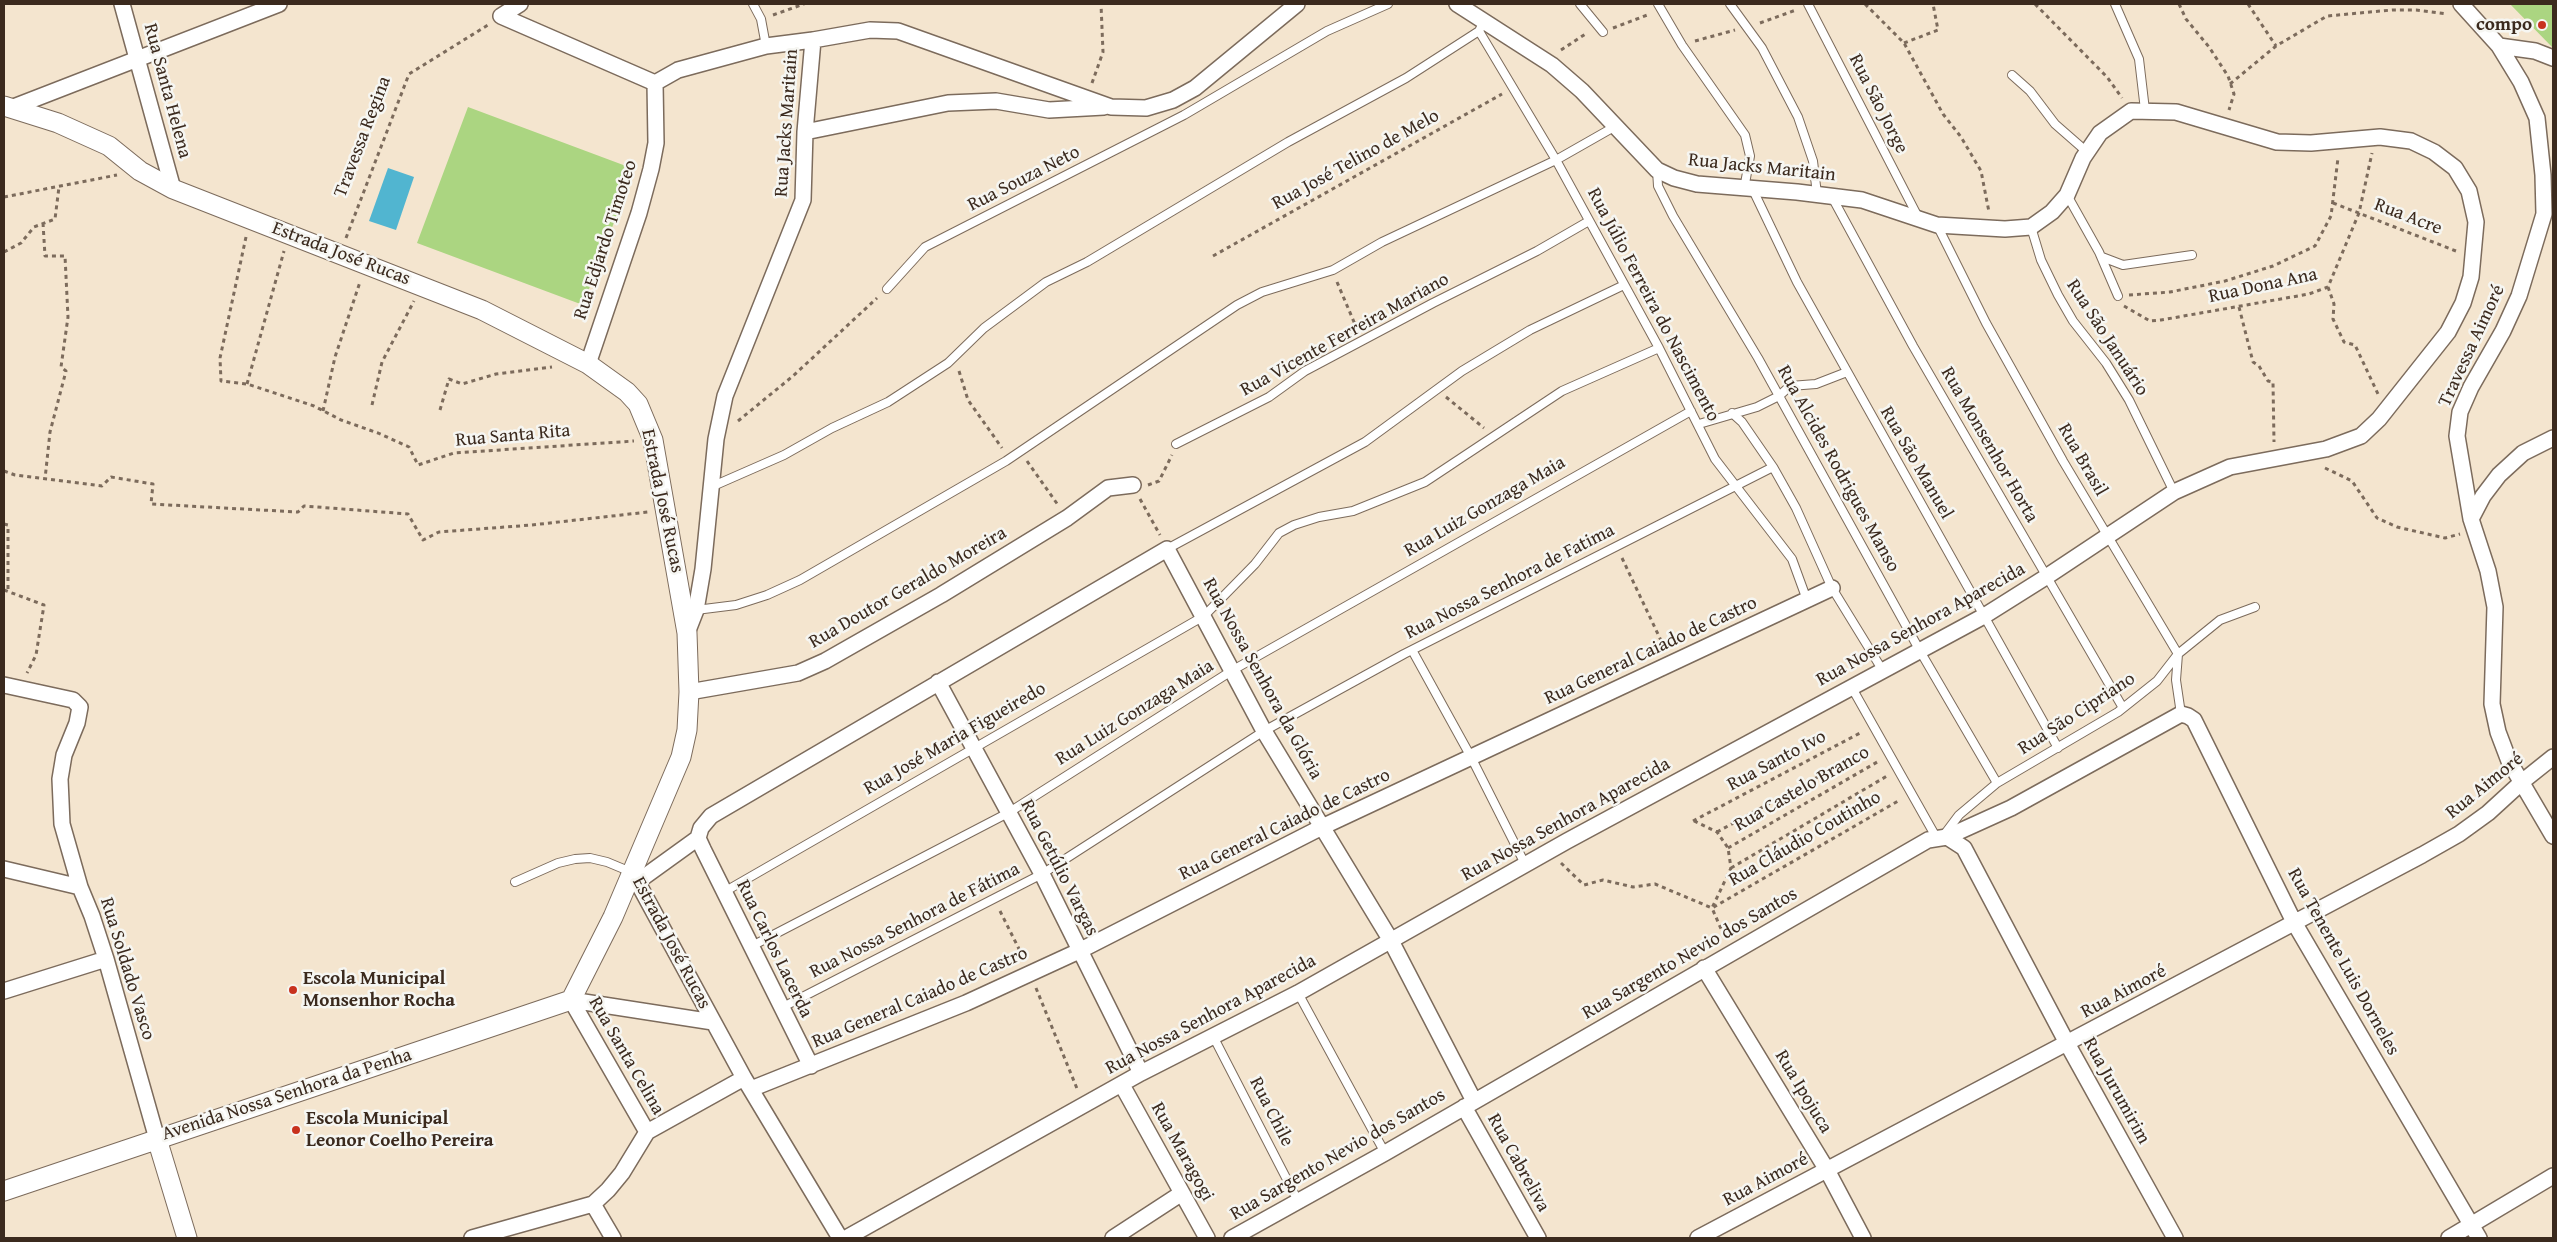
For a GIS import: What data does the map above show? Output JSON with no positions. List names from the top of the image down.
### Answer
{
  "streets": {
    "street": [
      "Rua Santa Helena",
      "Rua Jacks Maritain",
      "Rua Edjardo Timoteo",
      "Estrada José Rucas",
      "Travessa Aimoré",
      "Rua Doutor Geraldo Moreira",
      "Rua Nossa Senhora Aparecida",
      "Rua General Caiado de Castro",
      "Rua Nossa Senhora da Glória",
      "Rua Aimoré",
      "Rua Getúlio Vargas",
      "Rua Carlos Lacerda",
      "Rua Sargento Nevio dos Santos",
      "Rua Tenente Luis Dorneles",
      "Rua Soldado Vasco",
      "Rua Santa Celina",
      "Rua Jurumirim",
      "Rua Ipojuca",
      "Avenida Nossa Senhora da Penha",
      "Rua Maragogi",
      "Rua Cabreliva"
    ],
    "lane": [
      "Rua São Jorge",
      "Rua Souza Neto",
      "Rua Júlio Ferreira do Nascimento",
      "Rua Vicente Ferreira Mariano",
      "Rua São Januário",
      "Rua Monsenhor Horta",
      "Rua Brasil",
      "Rua São Manuel",
      "Rua Alcides Rodrigues Manso",
      "Rua Luiz Gonzaga Maia",
      "Rua Nossa Senhora de Fatima",
      "Rua São Cipriano",
      "Rua José Maria Figueiredo",
      "Rua Nossa Senhora de Fátima",
      "Rua Chile"
    ],
    "path": [
      "Travessa Regina",
      "Rua José Telino de Melo",
      "Rua Acre",
      "Rua Dona Ana",
      "Rua Santa Rita",
      "Rua Santo Ivo",
      "Rua Castelo Branco",
      "Rua Cláudio Coutinho"
    ]
  },
  "crossings": [
    ["Rua Santa Helena", "Estrada José Rucas"],
    ["Rua São Jorge", "Rua Jacks Maritain"],
    ["Rua Jacks Maritain", "Estrada José Rucas"],
    ["Rua Jacks Maritain", "Rua Júlio Ferreira do Nascimento"],
    ["Rua Jacks Maritain", "Rua São Januário"],
    ["Rua Jacks Maritain", "Rua Monsenhor Horta"],
    ["Rua Jacks Maritain", "Rua Brasil"],
    ["Rua Jacks Maritain", "Rua São Manuel"],
    ["Rua Jacks Maritain", "Rua Alcides Rodrigues Manso"],
    ["Travessa Regina", "Estrada José Rucas"],
    ["Rua José Telino de Melo", "Rua Júlio Ferreira do Nascimento"],
    ["Rua Acre", "Rua Dona Ana"],
    ["Rua Acre", "Rua Nossa Senhora Aparecida"],
    ["Rua Edjardo Timoteo", "Estrada José Rucas"],
    ["Estrada José Rucas", "Rua Santa Rita"],
    ["Estrada José Rucas", "Rua Doutor Geraldo Moreira"],
    ["Estrada José Rucas", "Rua General Caiado de Castro"],
    ["Estrada José Rucas", "Rua Santa Celina"],
    ["Rua Dona Ana", "Rua Nossa Senhora Aparecida"],
    ["Rua Júlio Ferreira do Nascimento", "Rua Vicente Ferreira Mariano"],
    ["Rua Júlio Ferreira do Nascimento", "Rua Luiz Gonzaga Maia"],
    ["Rua Júlio Ferreira do Nascimento", "Rua Nossa Senhora de Fatima"],
    ["Rua Júlio Ferreira do Nascimento", "Rua General Caiado de Castro"],
    ["Rua Júlio Ferreira do Nascimento", "Rua José Maria Figueiredo"],
    ["Rua São Januário", "Rua Nossa Senhora Aparecida"],
    ["Travessa Aimoré", "Rua Aimoré"],
    ["Rua Monsenhor Horta", "Rua Nossa Senhora Aparecida"],
    ["Rua Monsenhor Horta", "Rua São Cipriano"],
    ["Rua Brasil", "Rua Nossa Senhora Aparecida"],
    ["Rua Brasil", "Rua São Cipriano"],
    ["Rua São Manuel", "Rua Nossa Senhora Aparecida"],
    ["Rua São Manuel", "Rua São Cipriano"],
    ["Rua Alcides Rodrigues Manso", "Rua Nossa Senhora Aparecida"],
    ["Rua Alcides Rodrigues Manso", "Rua São Cipriano"],
    ["Rua Luiz Gonzaga Maia", "Rua Nossa Senhora da Glória"],
    ["Rua Luiz Gonzaga Maia", "Rua Getúlio Vargas"],
    ["Rua Luiz Gonzaga Maia", "Rua Carlos Lacerda"],
    ["Rua Nossa Senhora de Fatima", "Rua Nossa Senhora da Glória"],
    ["Rua Nossa Senhora de Fatima", "Rua Nossa Senhora de Fátima"],
    ["Rua Nossa Senhora Aparecida", "Rua Nossa Senhora da Glória"],
    ["Rua Nossa Senhora Aparecida", "Rua Getúlio Vargas"],
    ["Rua Nossa Senhora Aparecida", "Rua Chile"],
    ["Rua Nossa Senhora Aparecida", "Rua Maragogi"],
    ["Rua General Caiado de Castro", "Rua Nossa Senhora da Glória"],
    ["Rua General Caiado de Castro", "Rua Getúlio Vargas"],
    ["Rua General Caiado de Castro", "Rua Carlos Lacerda"],
    ["Rua General Caiado de Castro", "Rua Santa Celina"],
    ["Rua Nossa Senhora da Glória", "Rua José Maria Figueiredo"],
    ["Rua Nossa Senhora da Glória", "Rua Nossa Senhora de Fátima"],
    ["Rua Nossa Senhora da Glória", "Rua Sargento Nevio dos Santos"],
    ["Rua Nossa Senhora da Glória", "Rua Cabreliva"],
    ["Rua São Cipriano", "Rua Sargento Nevio dos Santos"],
    ["Rua São Cipriano", "Rua Jurumirim"],
    ["Rua José Maria Figueiredo", "Rua Getúlio Vargas"],
    ["Rua José Maria Figueiredo", "Rua Carlos Lacerda"],
    ["Rua Aimoré", "Rua Tenente Luis Dorneles"],
    ["Rua Aimoré", "Rua Jurumirim"],
    ["Rua Aimoré", "Rua Ipojuca"],
    ["Rua Getúlio Vargas", "Rua Nossa Senhora de Fátima"],
    ["Rua Nossa Senhora de Fátima", "Rua Carlos Lacerda"],
    ["Rua Sargento Nevio dos Santos", "Rua Tenente Luis Dorneles"],
    ["Rua Sargento Nevio dos Santos", "Rua Jurumirim"],
    ["Rua Sargento Nevio dos Santos", "Rua Ipojuca"],
    ["Rua Sargento Nevio dos Santos", "Rua Chile"],
    ["Rua Sargento Nevio dos Santos", "Rua Cabreliva"],
    ["Rua Soldado Vasco", "Avenida Nossa Senhora da Penha"],
    ["Rua Santa Celina", "Avenida Nossa Senhora da Penha"]
  ],
  "places": ["compo", "Escola Municipal Monsenhor Rocha", "Escola Municipal Leonor Coelho Pereira"]
}
